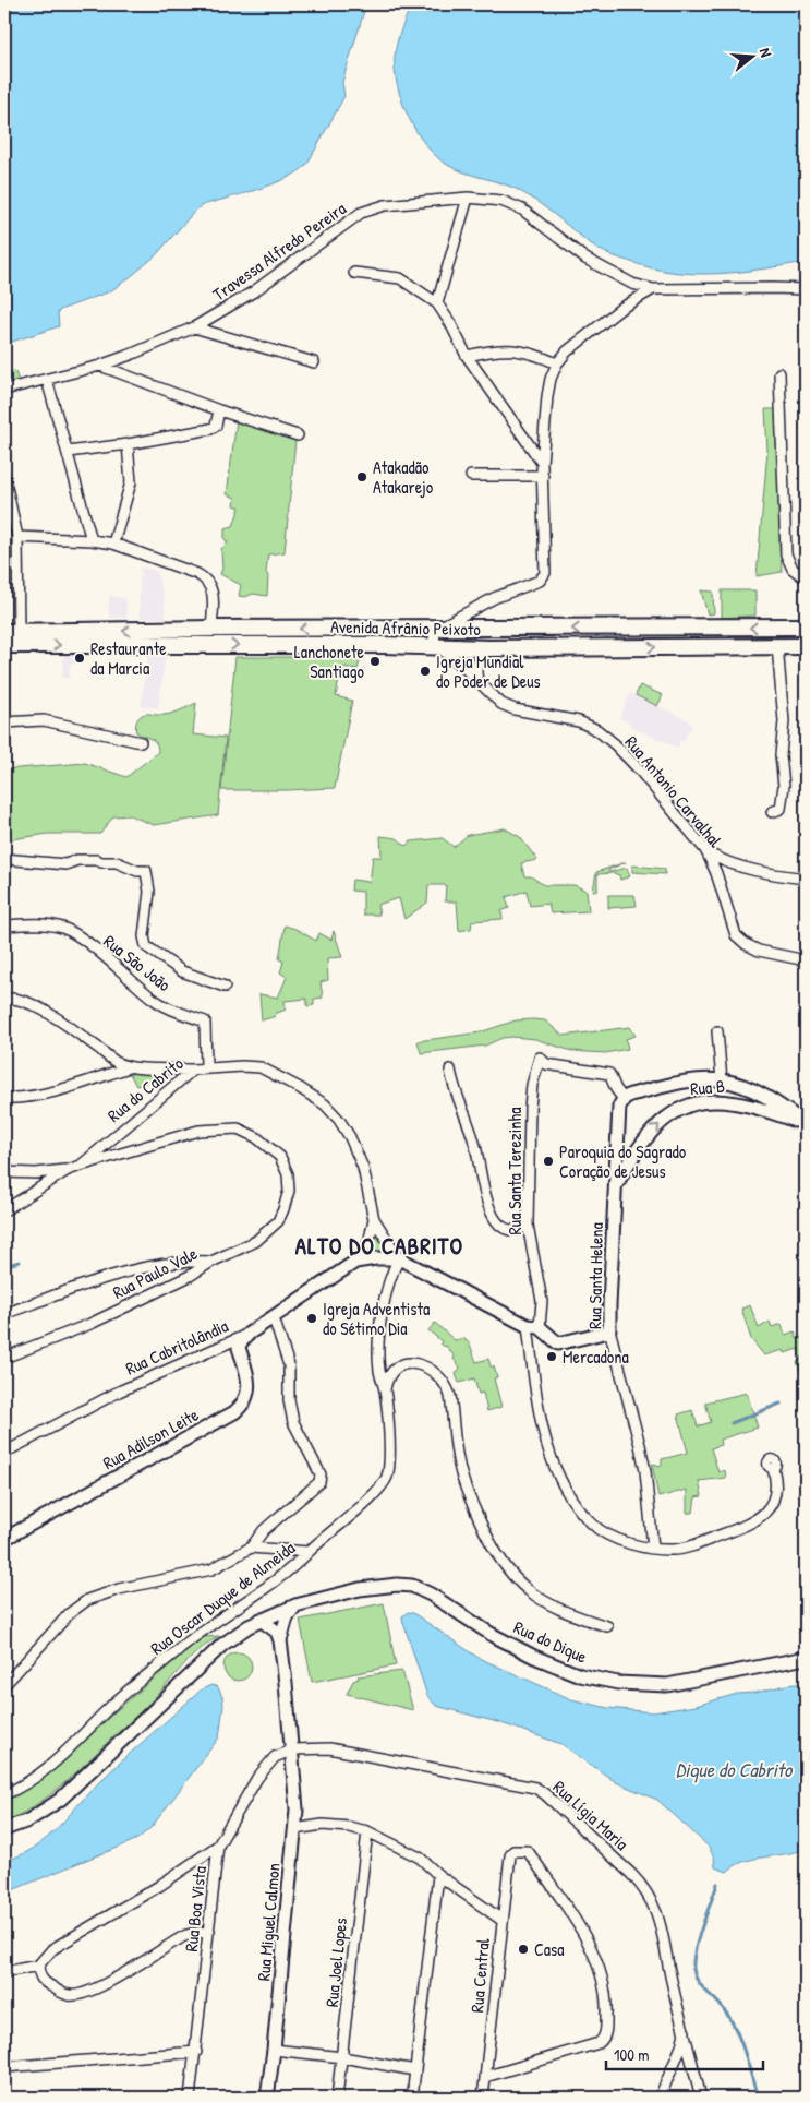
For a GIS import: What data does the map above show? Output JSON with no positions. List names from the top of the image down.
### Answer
{
  "streets": {
    "main road": ["Avenida Afrânio Peixoto"],
    "street": [
      "Travessa Alfredo Pereira",
      "Rua Antonio Carvalhal",
      "Rua São João",
      "Rua B",
      "Rua do Cabrito",
      "Rua Santa Terezinha",
      "Rua Paulo Vale",
      "Rua Santa Helena",
      "Rua Cabritolândia",
      "Rua Adilson Leite",
      "Rua Oscar Duque de Almeida",
      "Rua do Dique",
      "Rua Lígia Maria",
      "Rua Boa Vista",
      "Rua Miguel Calmon",
      "Rua Joel Lopes",
      "Rua Central"
    ]
  },
  "crossings": [
    ["Avenida Afrânio Peixoto", "Rua Antonio Carvalhal"],
    ["Rua São João", "Rua do Cabrito"],
    ["Rua B", "Rua Santa Terezinha"],
    ["Rua B", "Rua Santa Helena"],
    ["Rua do Cabrito", "Rua Santa Terezinha"],
    ["Rua do Cabrito", "Rua Santa Helena"],
    ["Rua do Cabrito", "Rua Cabritolândia"],
    ["Rua do Cabrito", "Rua Oscar Duque de Almeida"],
    ["Rua Santa Terezinha", "Rua Santa Helena"],
    ["Rua Cabritolândia", "Rua Adilson Leite"],
    ["Rua Lígia Maria", "Rua Boa Vista"],
    ["Rua Lígia Maria", "Rua Miguel Calmon"],
    ["Rua Boa Vista", "Rua Miguel Calmon"]
  ],
  "districts": ["ALTO DO CABRITO"],
  "water": ["Dique do Cabrito"],
  "places": [
    "Atakadão Atakarejo",
    "Restaurante da Marcia",
    "Lanchonete Santiago",
    "Igreja Mundial do Poder de Deus",
    "Paroquia do Sagrado Coração de Jesus",
    "Igreja Adventista do Sétimo Dia",
    "Mercadona",
    "Casa"
  ],
  "scale_bar": "100 m",
  "north": "right"
}
